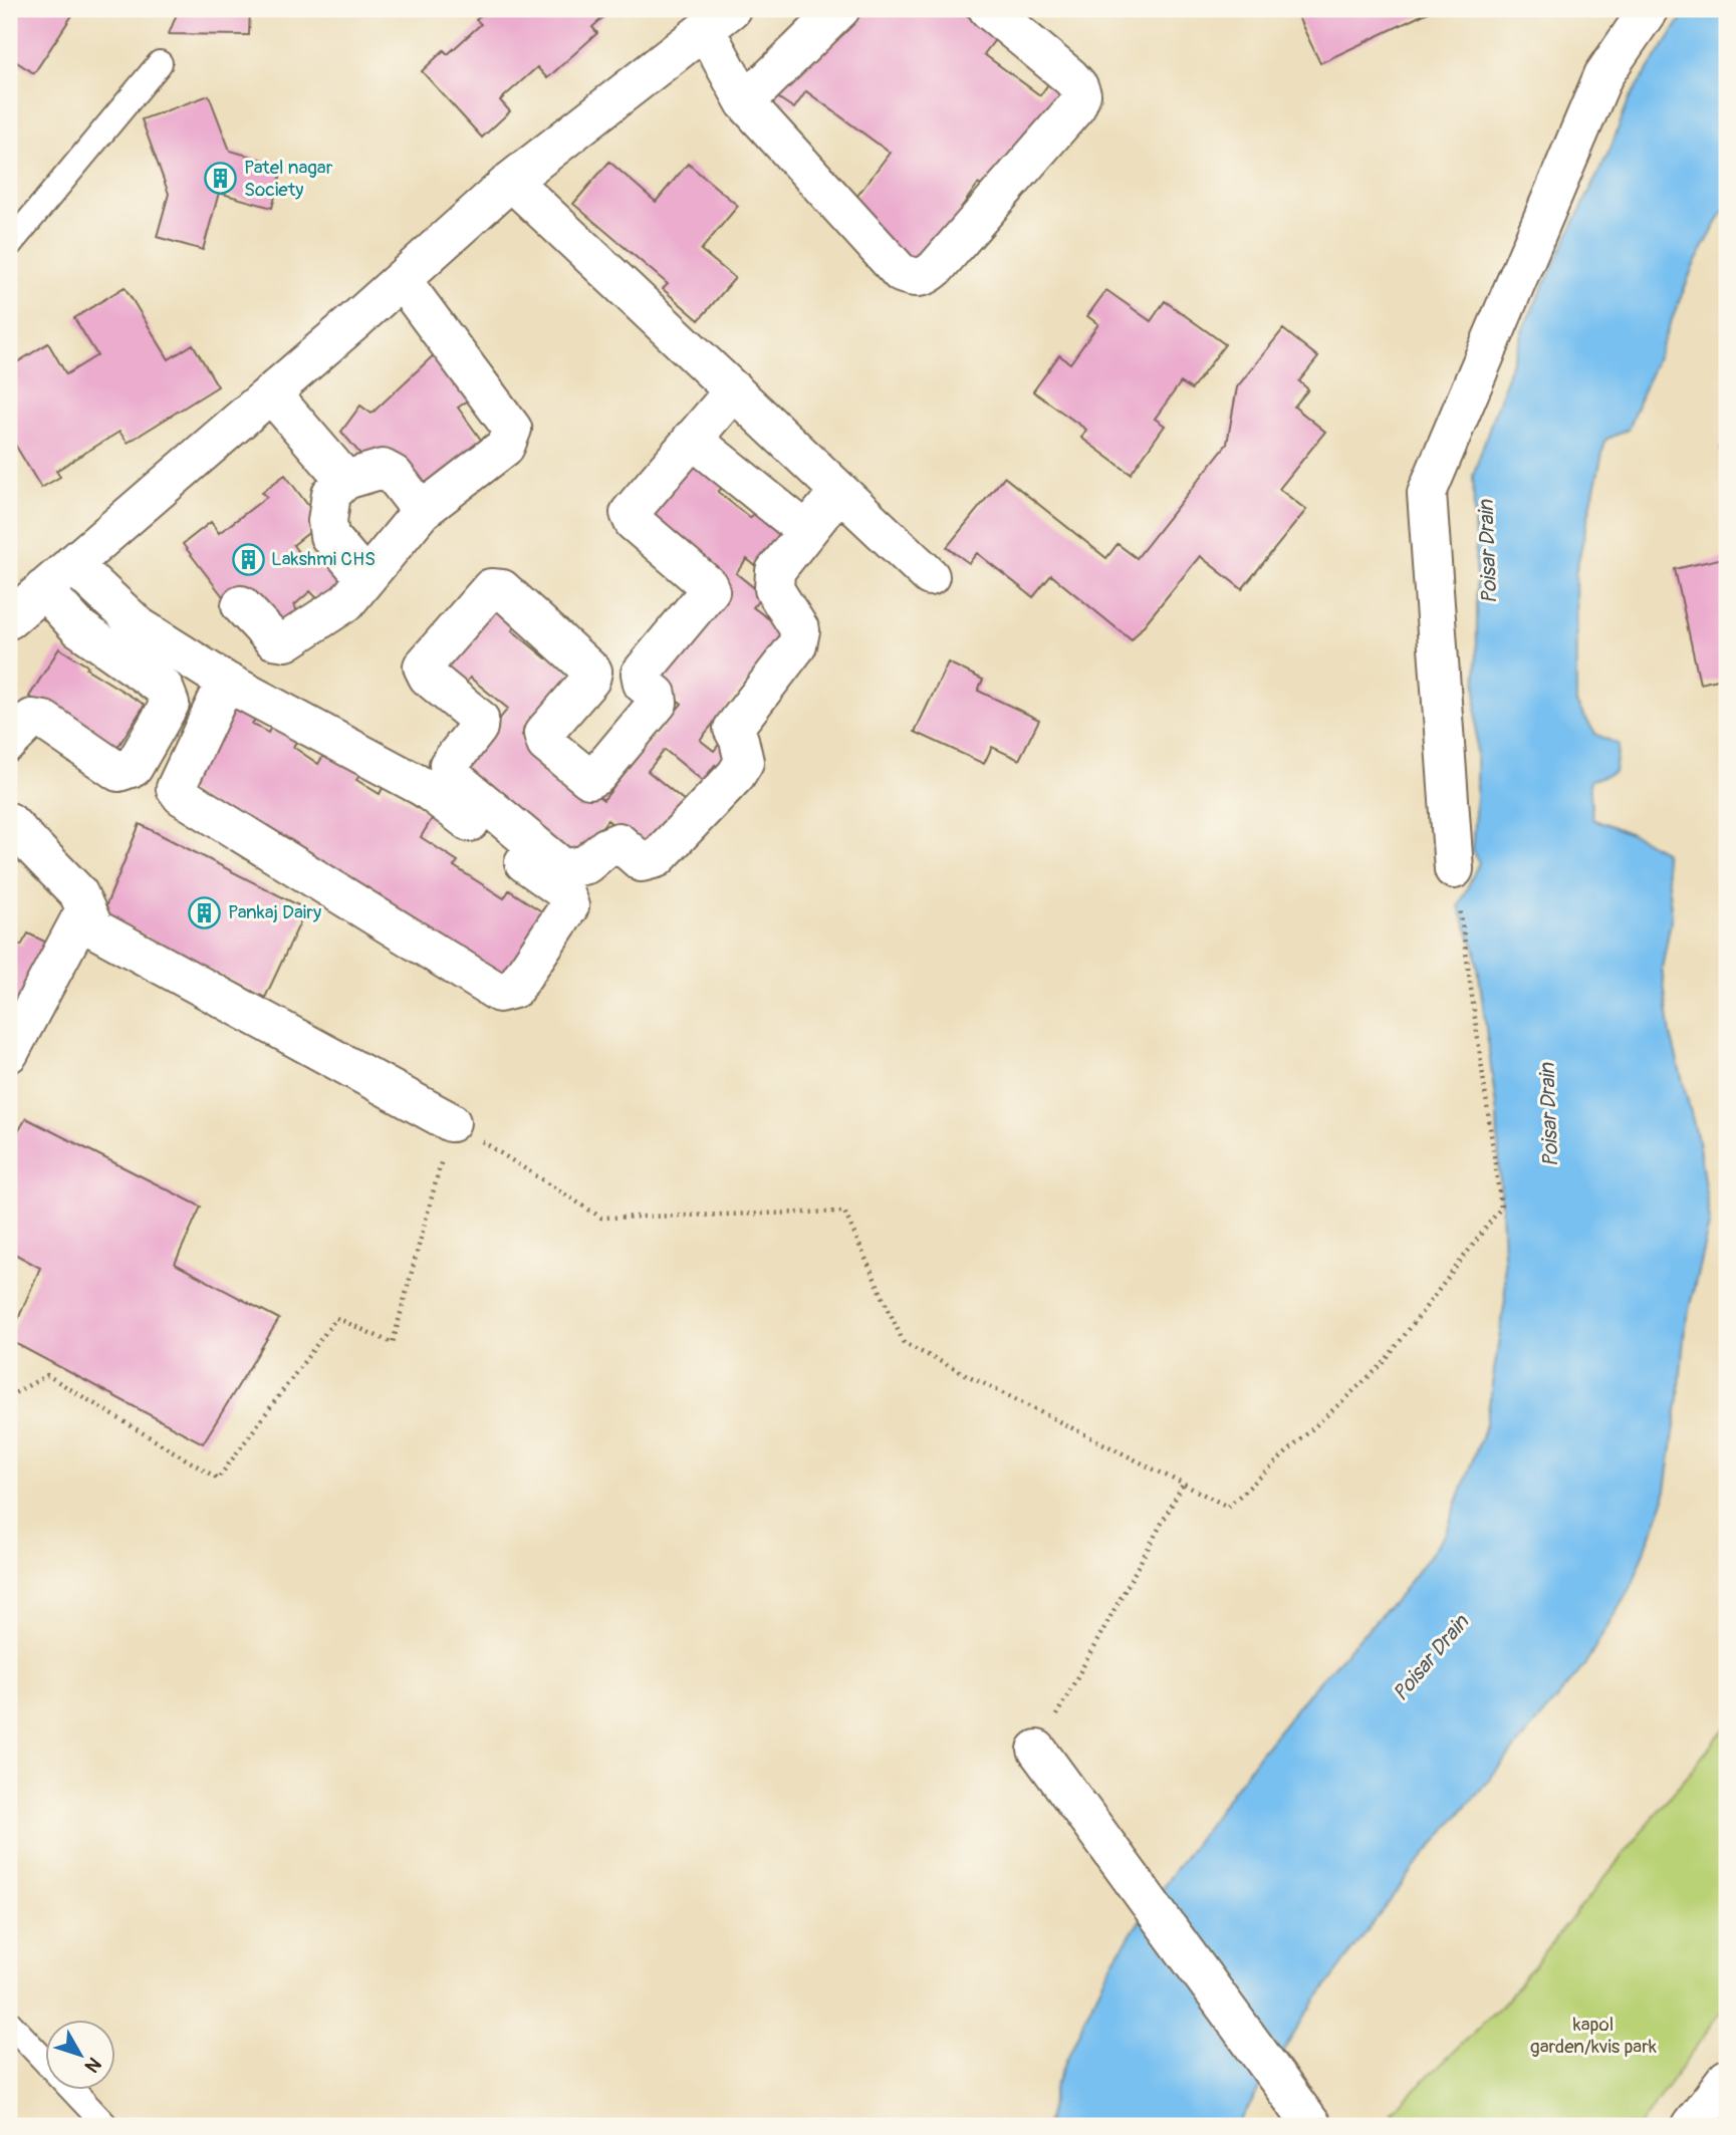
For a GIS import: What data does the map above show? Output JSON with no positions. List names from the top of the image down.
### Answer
{
  "water": ["Poisar Drain"],
  "parks": ["kapol garden/kvis park"],
  "places": {
    "building": ["Patel nagar Society", "Lakshmi CHS", "Pankaj Dairy"]
  },
  "north": "bottom right"
}
